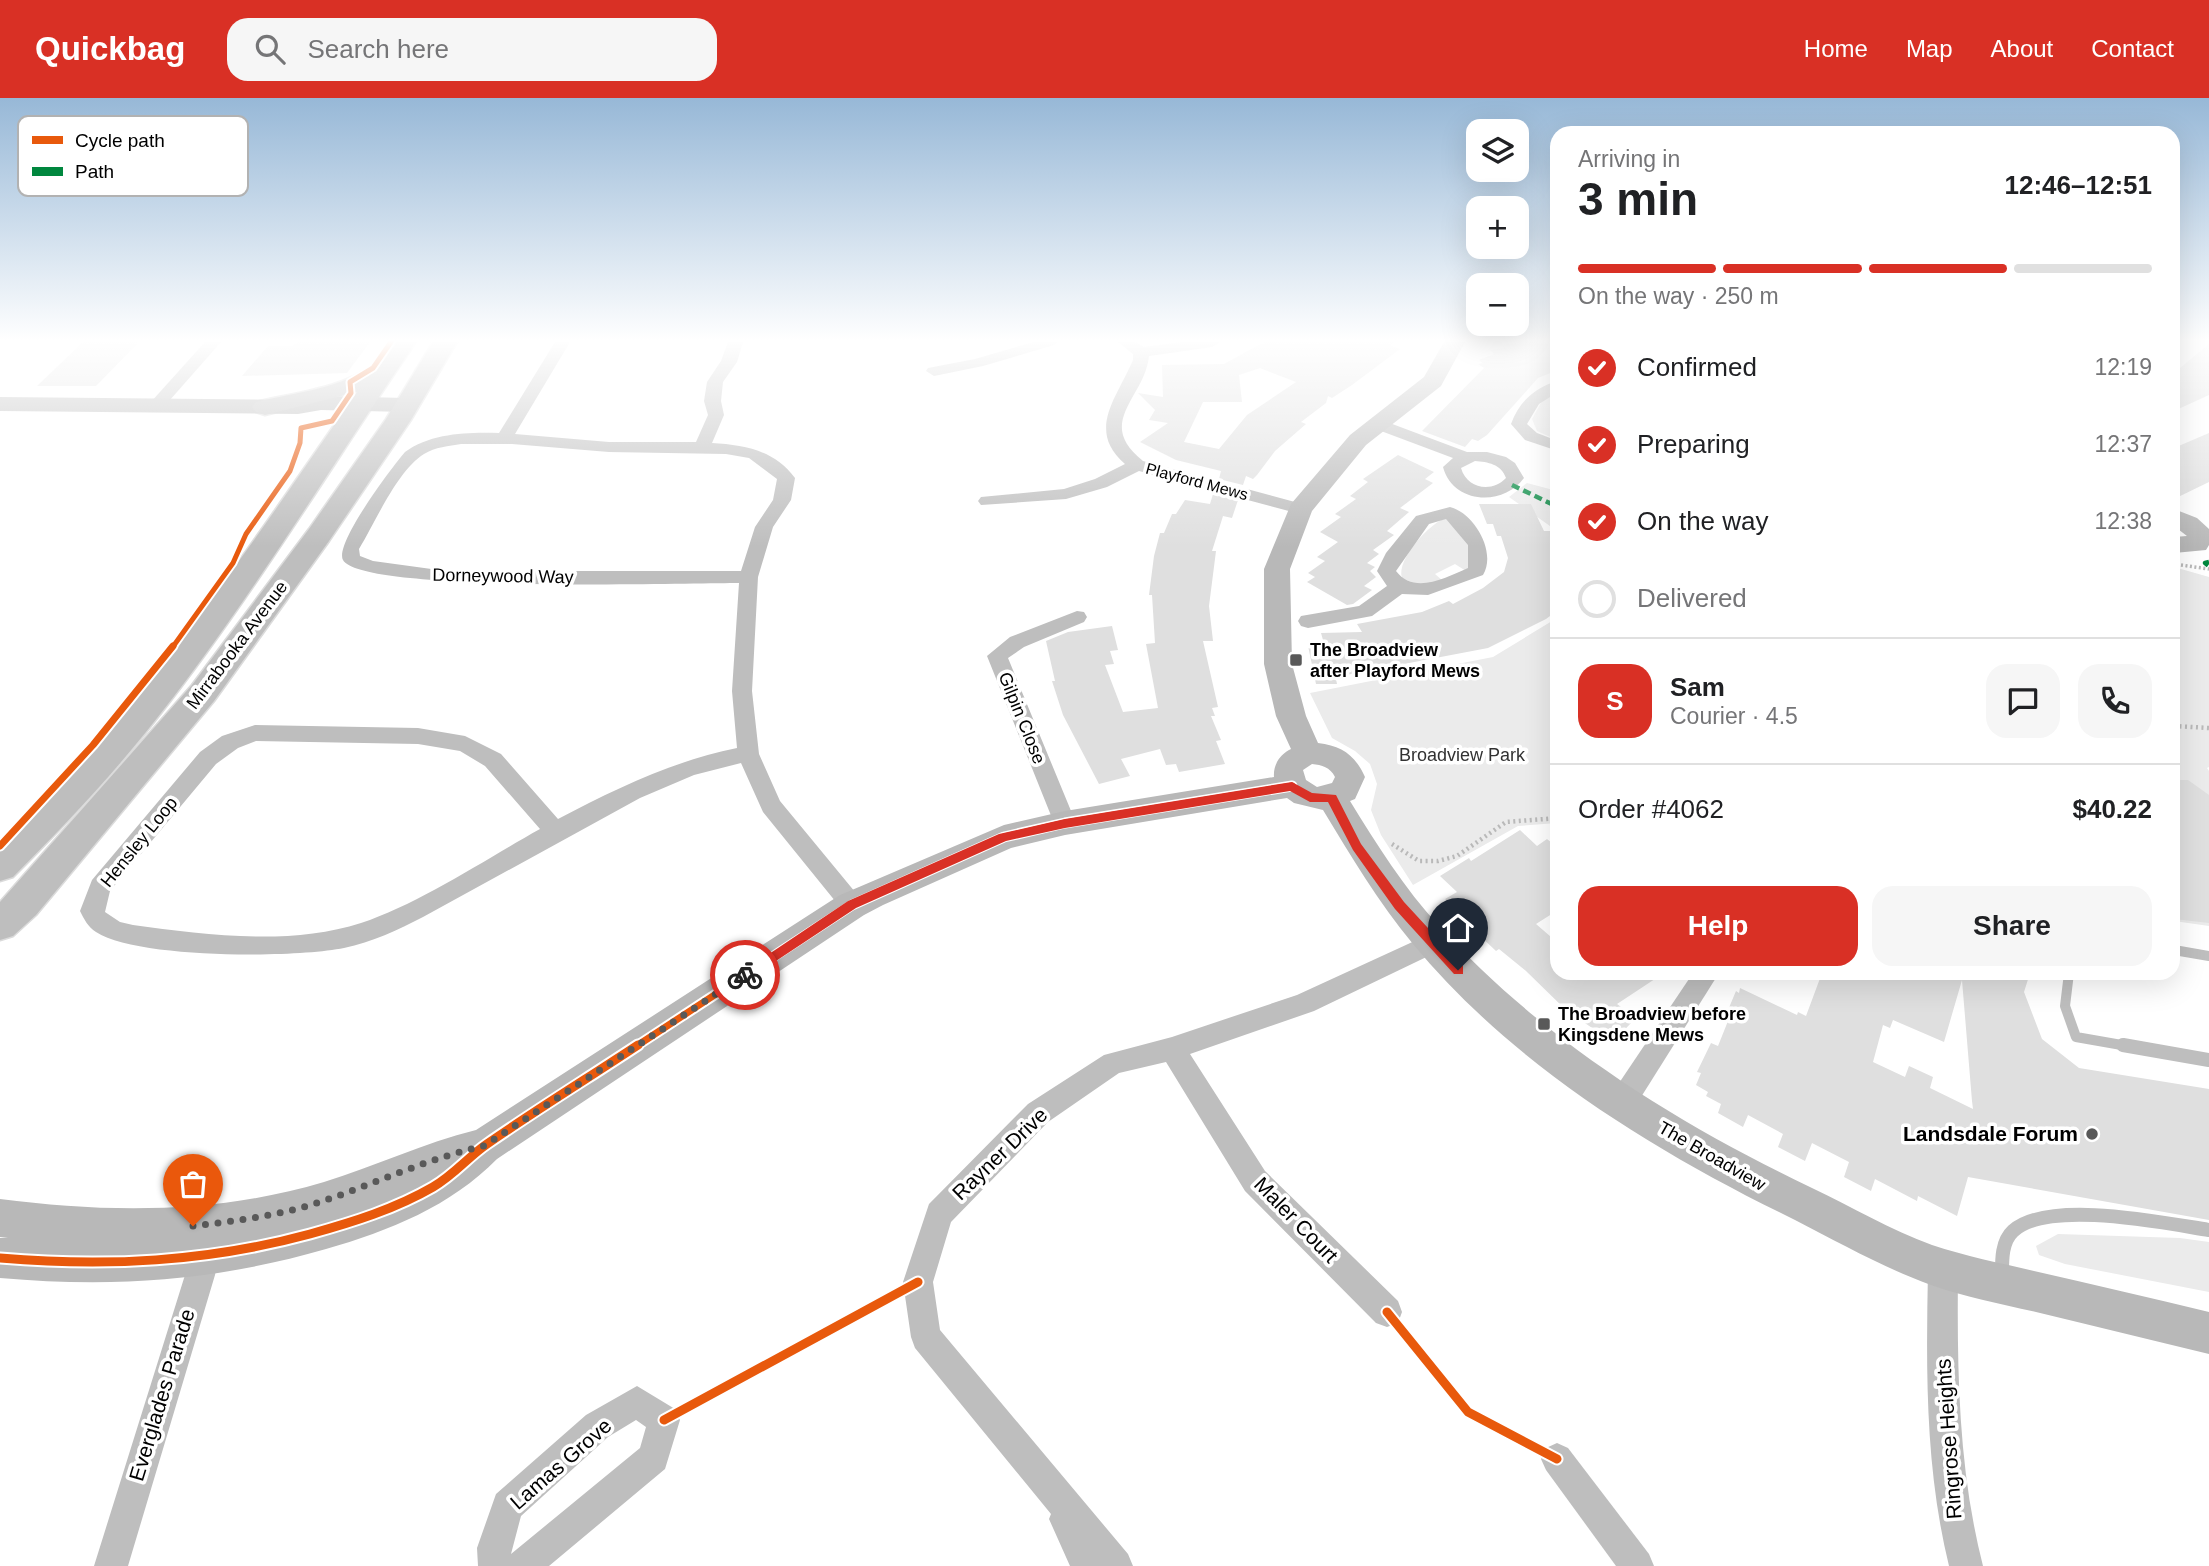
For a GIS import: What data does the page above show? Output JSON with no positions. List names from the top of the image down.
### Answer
{
  "streets": {
    "main road": ["Mirrabooka Avenue"],
    "street": [
      "Playford Mews",
      "Dorneywood Way",
      "Gilpin Close",
      "Hensley Loop",
      "Rayner Drive",
      "The Broadview",
      "Maler Court",
      "Everglades Parade",
      "Ringrose Heights",
      "Lamas Grove"
    ]
  },
  "crossings": [
    ["Dorneywood Way", "Hensley Loop"],
    ["Rayner Drive", "The Broadview"],
    ["Rayner Drive", "Maler Court"],
    ["The Broadview", "Ringrose Heights"]
  ],
  "parks": ["Broadview Park"],
  "places": {
    "transit": ["The Broadview after Playford Mews", "The Broadview before Kingsdene Mews"],
    "other": ["Landsdale Forum"]
  },
  "legend": ["Cycle path", "Path"],
  "page": {
    "header": "Quickbag",
    "search": "Search here",
    "nav": [
      "Home",
      "Map",
      "About",
      "Contact"
    ],
    "map_buttons": ["+", "−"],
    "heading": ["3 min", "Arriving in", "12:46–12:51"],
    "panel": [
      "Sam",
      "Courier · 4.5",
      "Order #4062",
      "$40.22"
    ],
    "bar": "On the way · 250 m",
    "list": [
      ["Confirmed", "12:19"],
      ["Preparing", "12:37"],
      ["On the way", "12:38"],
      "Delivered"
    ],
    "round": "S",
    "buttons": ["Help", "Share"]
  }
}
